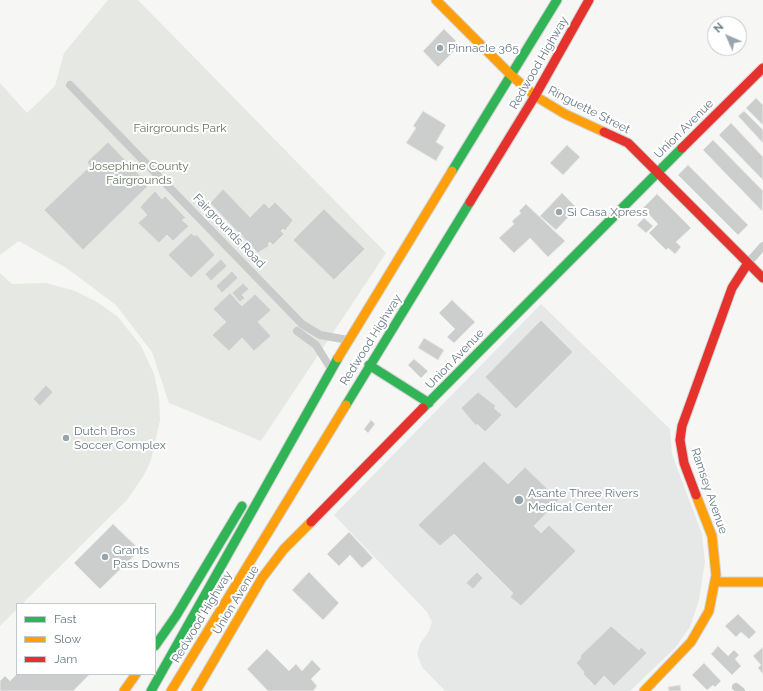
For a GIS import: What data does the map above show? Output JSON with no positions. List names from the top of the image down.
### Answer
{
  "streets": {
    "main road": [
      "Redwood Highway",
      "Ringuette Street",
      "Union Avenue",
      "Ramsey Avenue"
    ],
    "street": ["Fairgrounds Road"]
  },
  "crossings": [
    ["Redwood Highway", "Ringuette Street"],
    ["Redwood Highway", "Fairgrounds Road"],
    ["Ringuette Street", "Union Avenue"],
    ["Ringuette Street", "Ramsey Avenue"]
  ],
  "parks": ["Fairgrounds Park", "Josephine County Fairgrounds"],
  "places": [
    "Pinnacle 365",
    "Si Casa Xpress",
    "Dutch Bros Soccer Complex",
    "Asante Three Rivers Medical Center",
    "Grants Pass Downs"
  ],
  "legend": ["Fast", "Slow", "Jam"],
  "north": "top left"
}
